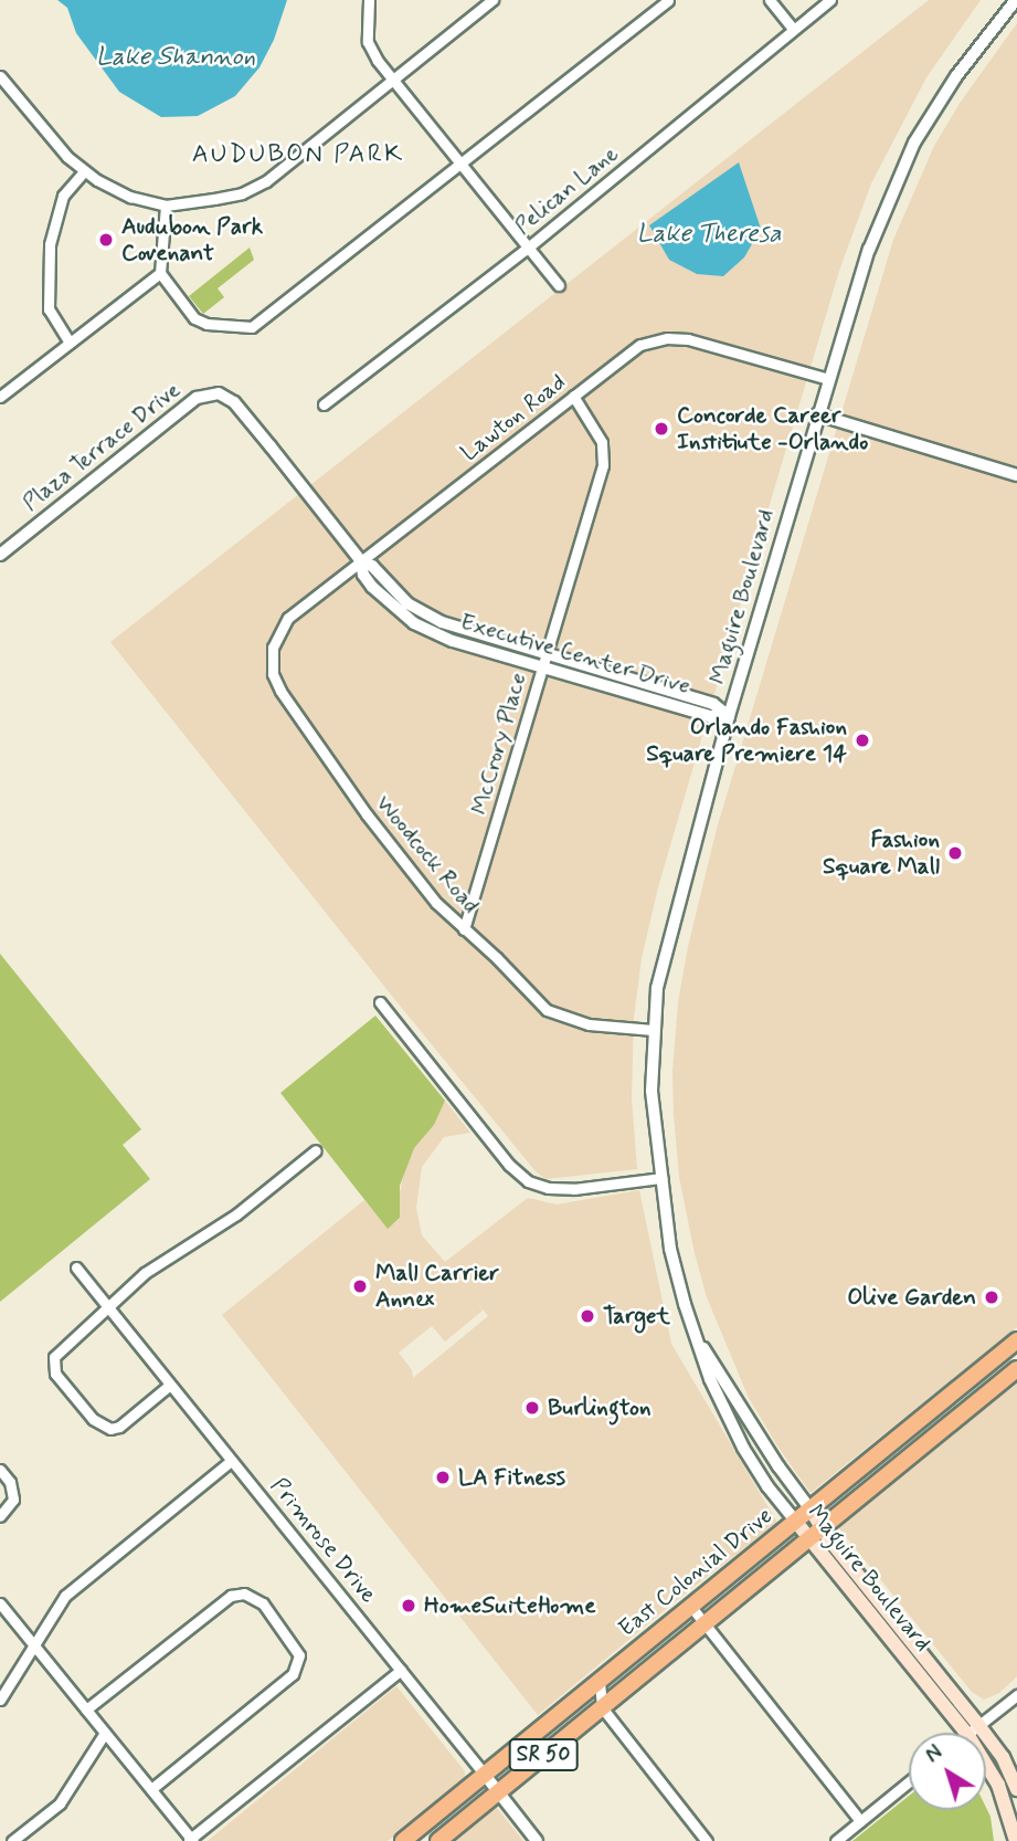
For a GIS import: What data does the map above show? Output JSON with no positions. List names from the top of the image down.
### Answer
{
  "streets": {
    "highway": ["East Colonial Drive", "SR 50"],
    "main road": ["Maguire Boulevard"],
    "street": [
      "Pelican Lane",
      "Lawton Road",
      "Plaza Terrace Drive",
      "Executive Center Drive",
      "McCrory Place",
      "Woodcock Road",
      "Primrose Drive"
    ]
  },
  "crossings": [
    ["Lawton Road", "Maguire Boulevard"],
    ["Lawton Road", "Executive Center Drive"],
    ["Lawton Road", "McCrory Place"],
    ["Lawton Road", "Woodcock Road"],
    ["Plaza Terrace Drive", "Executive Center Drive"],
    ["Maguire Boulevard", "Executive Center Drive"],
    ["Maguire Boulevard", "Woodcock Road"],
    ["Maguire Boulevard", "East Colonial Drive"],
    ["Executive Center Drive", "McCrory Place"],
    ["McCrory Place", "Woodcock Road"],
    ["Primrose Drive", "East Colonial Drive"]
  ],
  "districts": ["AUDUBON PARK"],
  "water": ["Lake Shannon", "Lake Theresa"],
  "places": [
    "Audubon Park Covenant",
    "Concorde Career Institiute -Orlando",
    "Orlando Fashion Square Premiere 14",
    "Fashion Square Mall",
    "Mall Carrier Annex",
    "Olive Garden",
    "Target",
    "Burlington",
    "LA Fitness",
    "HomeSuiteHome"
  ],
  "north": "top left"
}
